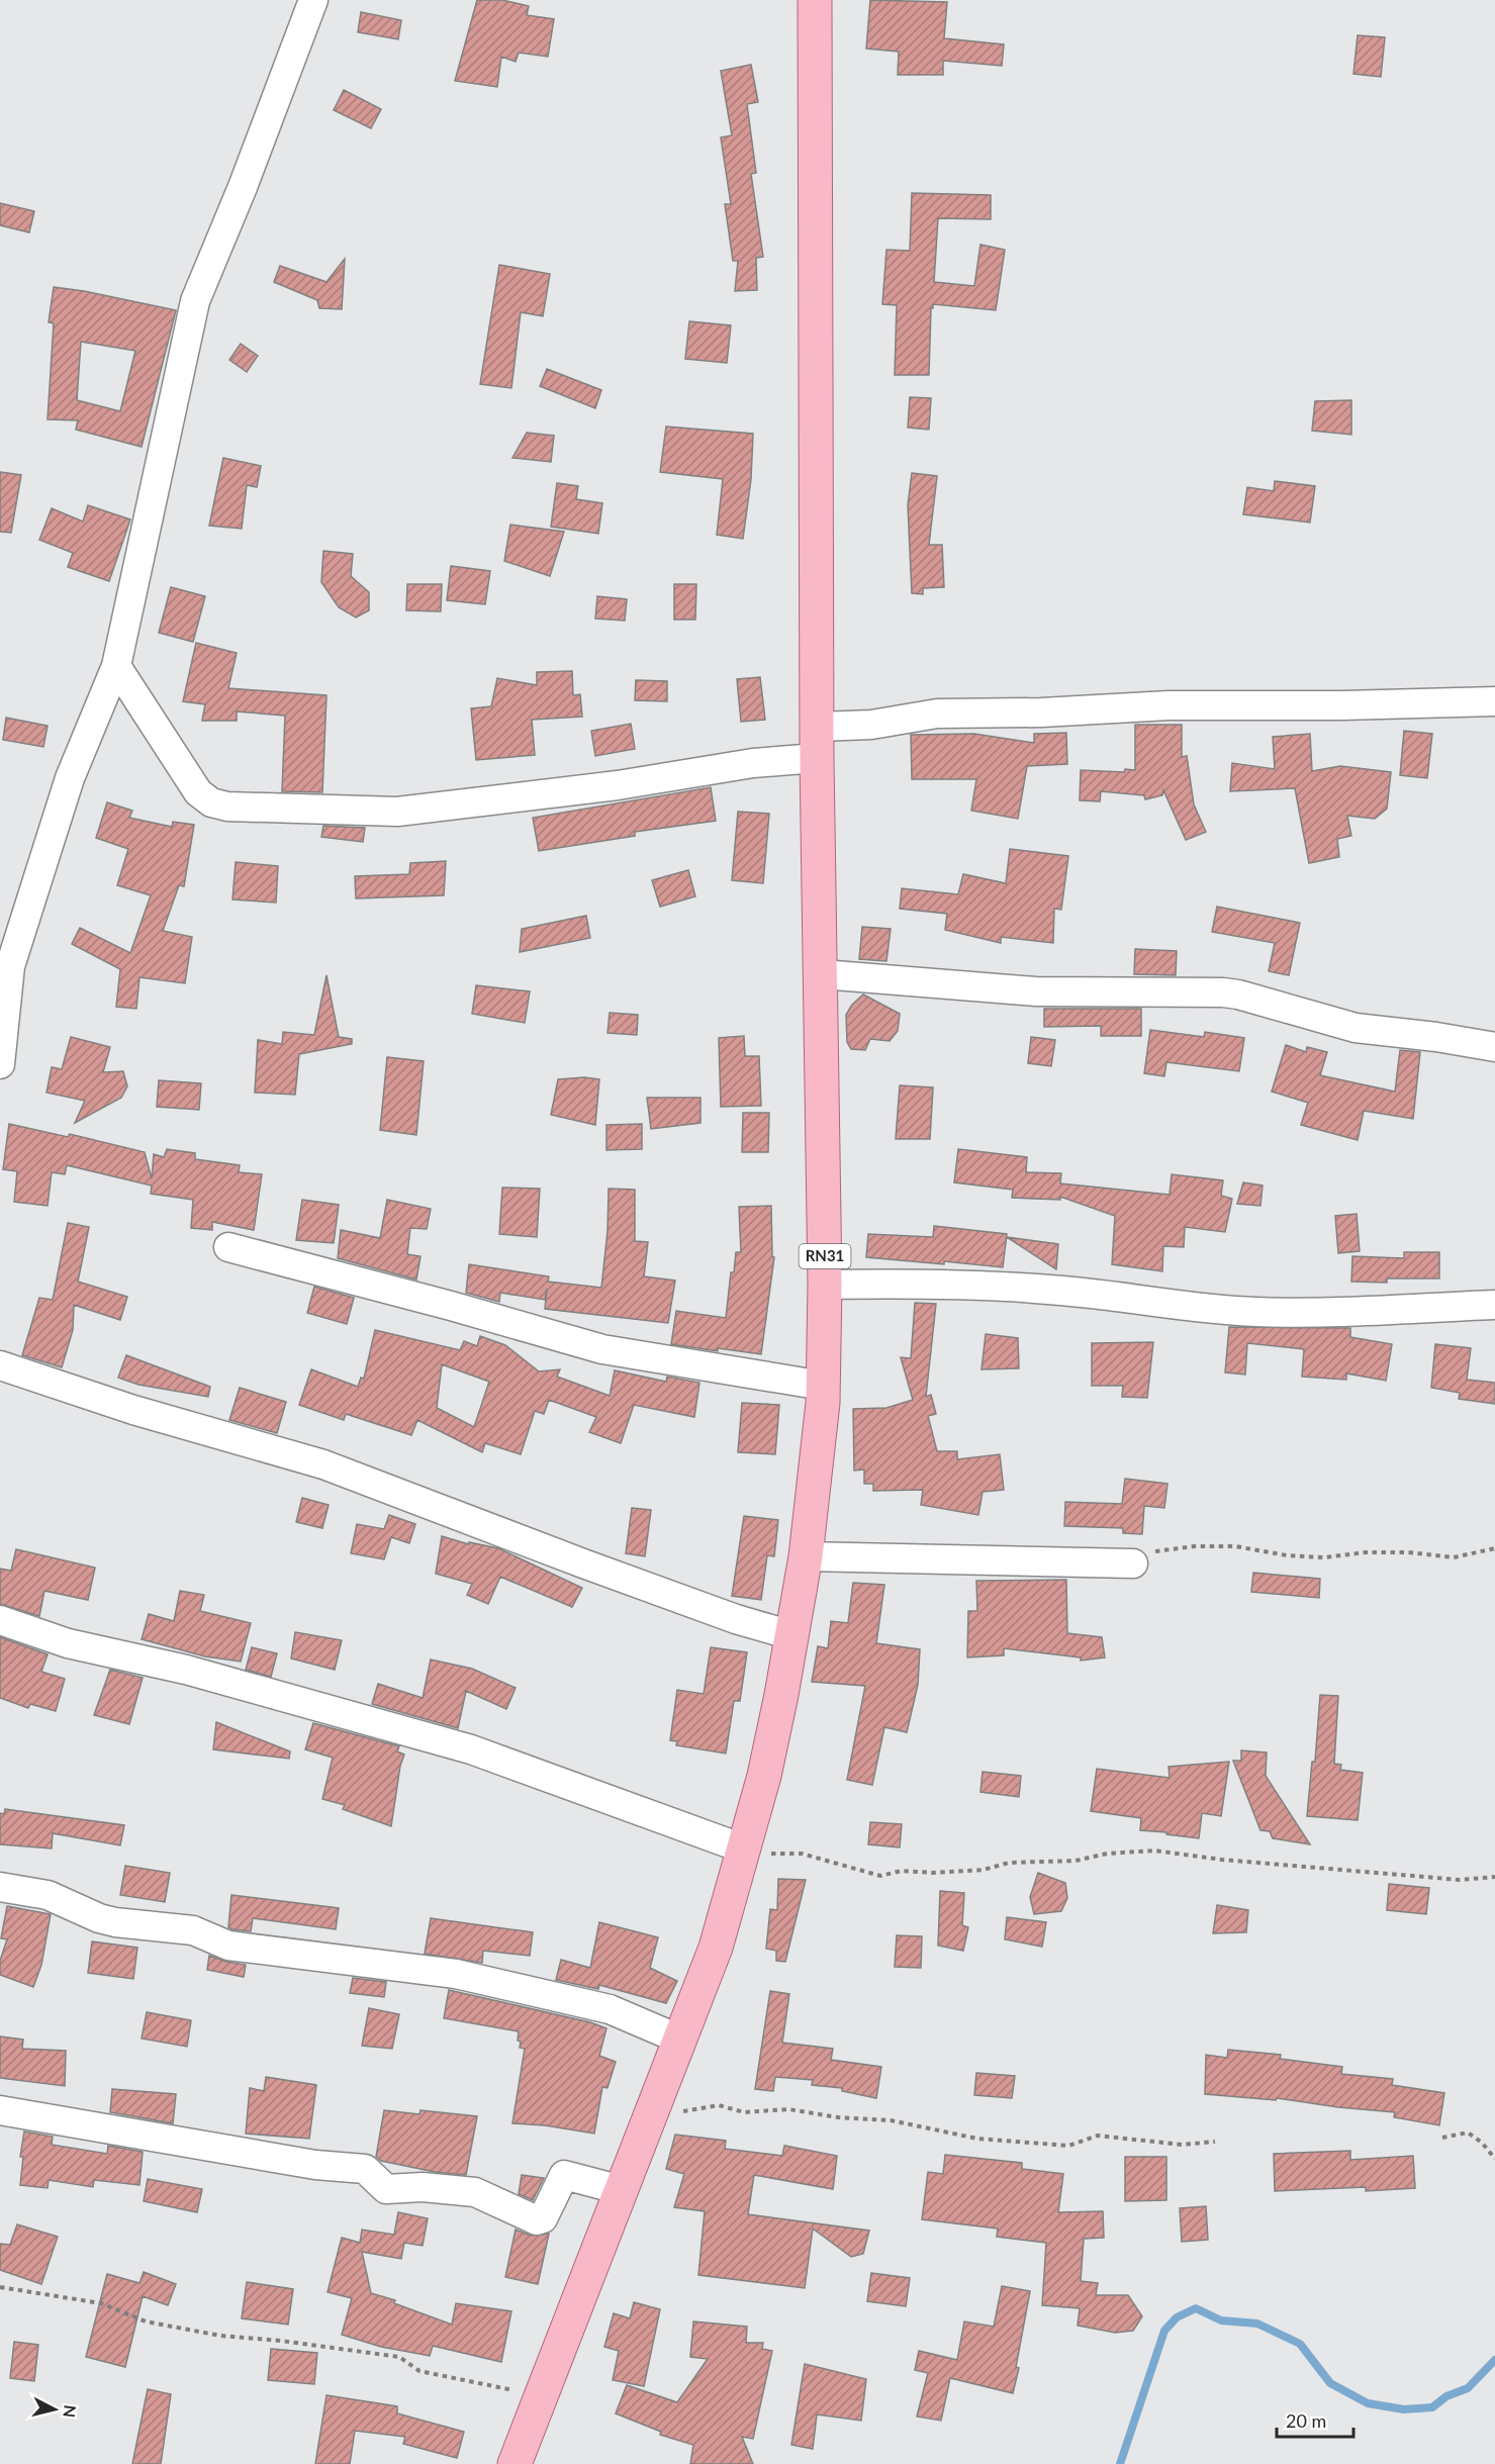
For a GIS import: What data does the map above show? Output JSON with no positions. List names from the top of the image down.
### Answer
{
  "streets": {
    "main road": ["RN31"]
  },
  "scale_bar": "20 m",
  "north": "right"
}
